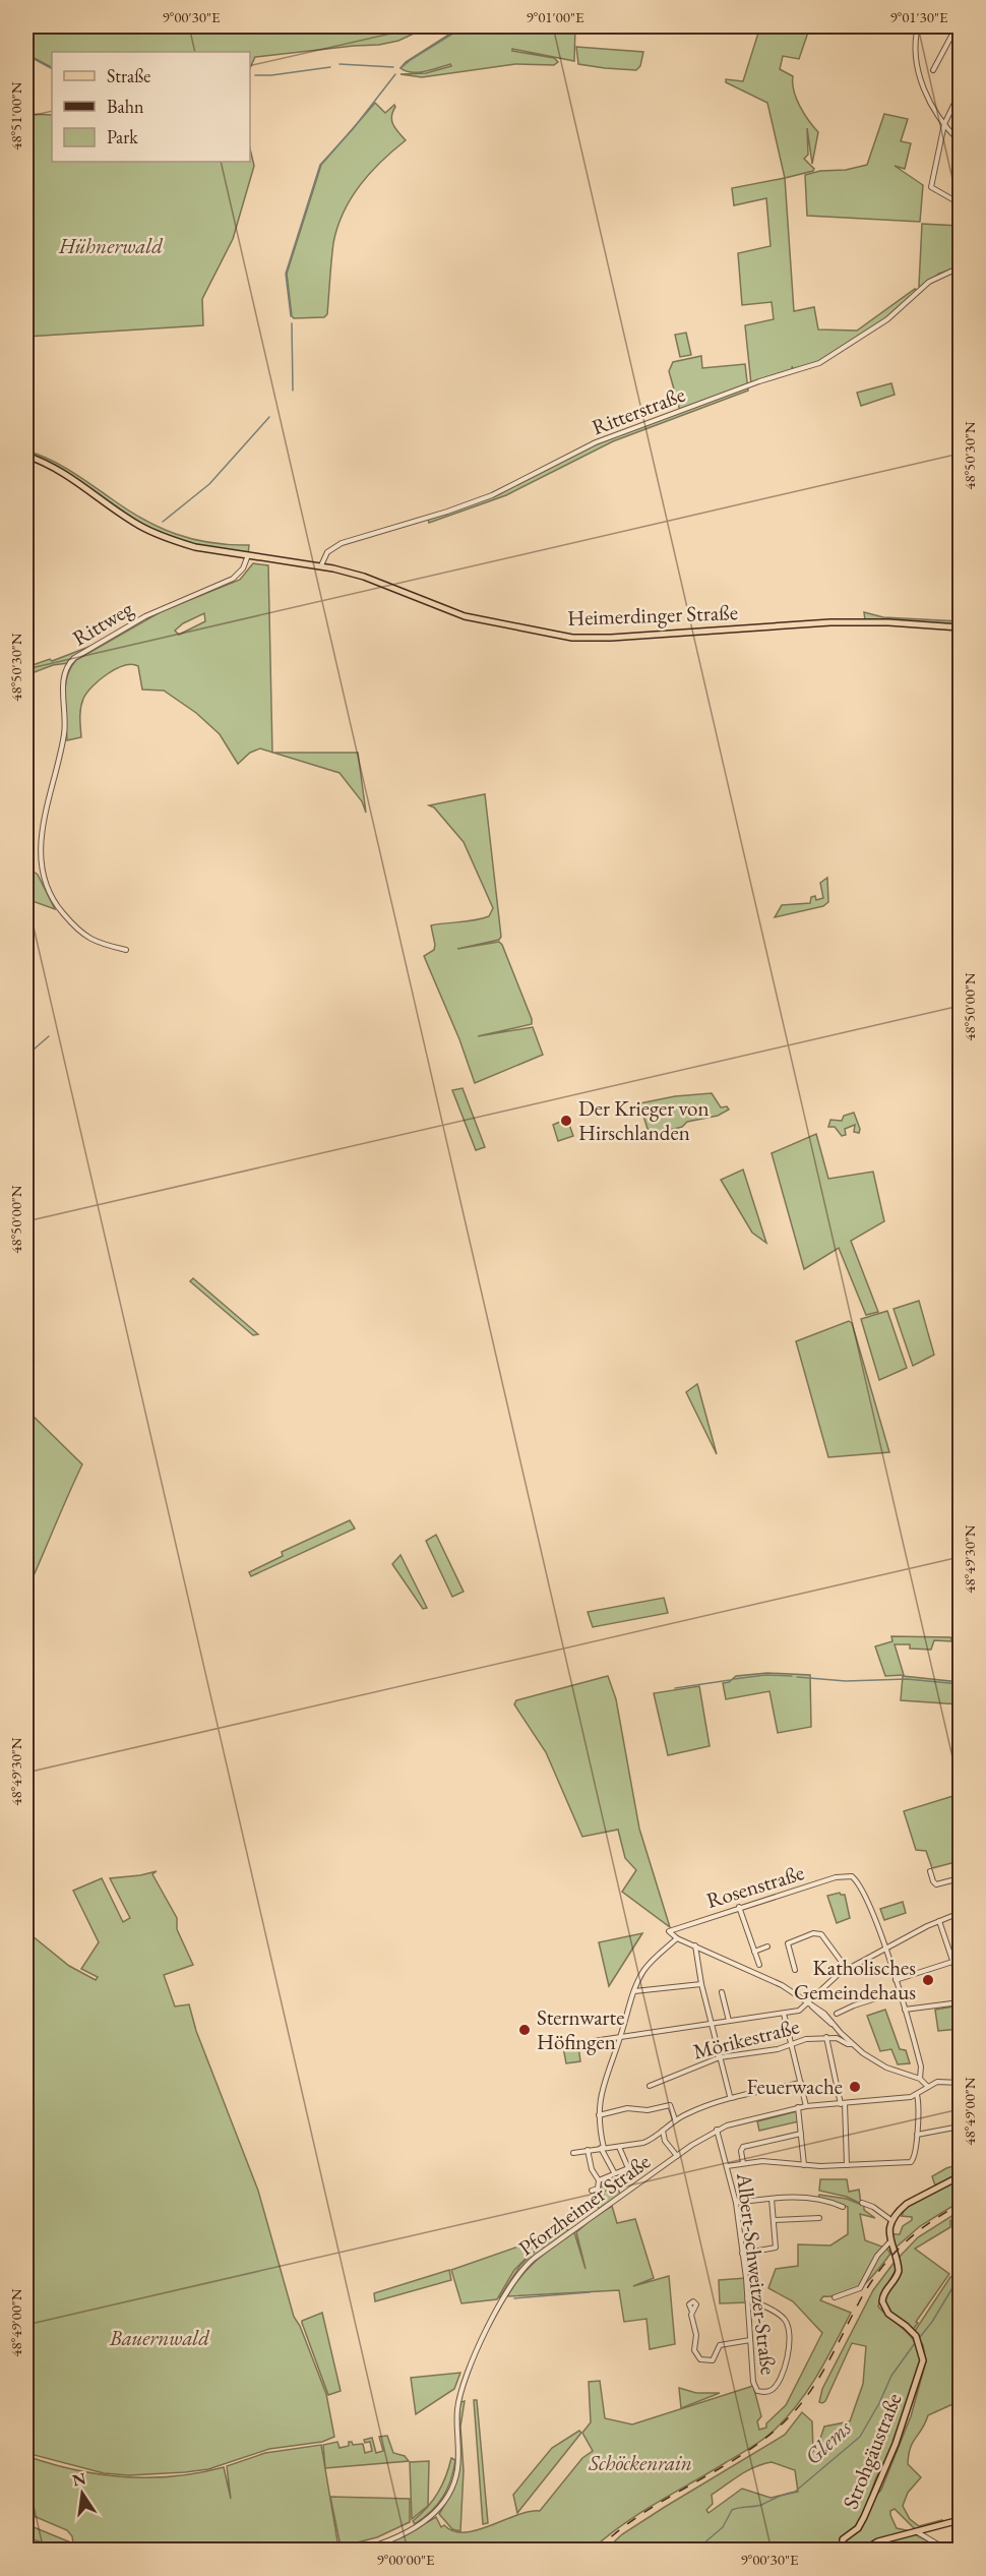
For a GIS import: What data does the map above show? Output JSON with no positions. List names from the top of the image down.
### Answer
{
  "streets": {
    "main road": ["Heimerdinger Straße", "Strohgäustraße"],
    "street": [
      "Ritterstraße",
      "Rittweg",
      "Rosenstraße",
      "Mörikestraße",
      "Pforzheimer Straße",
      "Albert-Schweitzer-Straße"
    ]
  },
  "crossings": [
    ["Ritterstraße", "Heimerdinger Straße"],
    ["Heimerdinger Straße", "Rittweg"],
    ["Pforzheimer Straße", "Albert-Schweitzer-Straße"]
  ],
  "water": ["Glems"],
  "parks": ["Hühnerwald", "Bauernwald", "Schöckenrain"],
  "places": [
    "Der Krieger von Hirschlanden",
    "Katholisches Gemeindehaus",
    "Sternwarte Höfingen",
    "Feuerwache"
  ],
  "legend": ["Straße", "Bahn", "Park"],
  "north": "top",
  "coordinates": [
    "9°00'30\"E",
    "9°01'00\"E",
    "9°01'30\"E",
    "48°51'00\"N",
    "48°50'30\"N",
    "48°50'00\"N",
    "48°49'30\"N",
    "48°49'00\"N",
    "9°00'00\"E"
  ]
}
